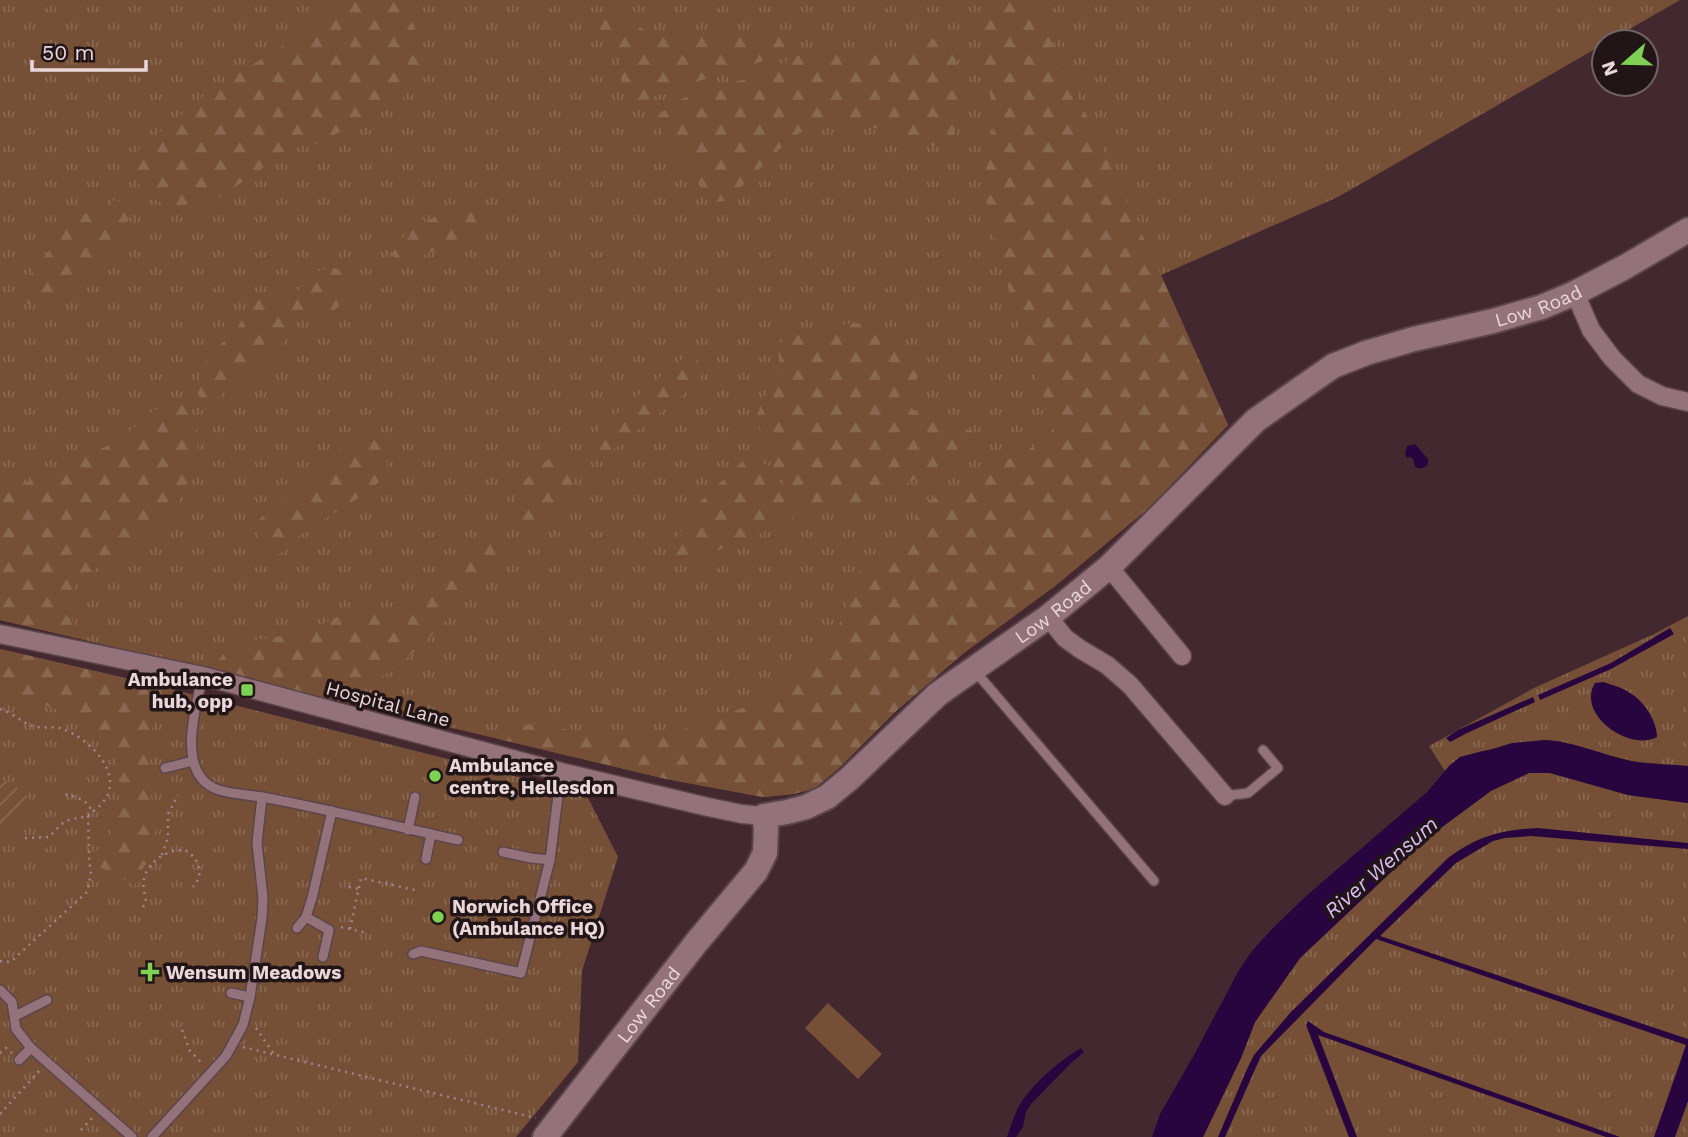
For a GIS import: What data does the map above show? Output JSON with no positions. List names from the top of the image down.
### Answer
{
  "streets": {
    "street": ["Low Road", "Hospital Lane"]
  },
  "crossings": [
    ["Low Road", "Hospital Lane"]
  ],
  "water": ["River Wensum"],
  "places": {
    "transit": ["Ambulance hub, opp"],
    "other": ["Ambulance centre, Hellesdon", "Norwich Office (Ambulance HQ)"],
    "health": ["Wensum Meadows"]
  },
  "scale_bar": "50 m",
  "north": "left"
}
